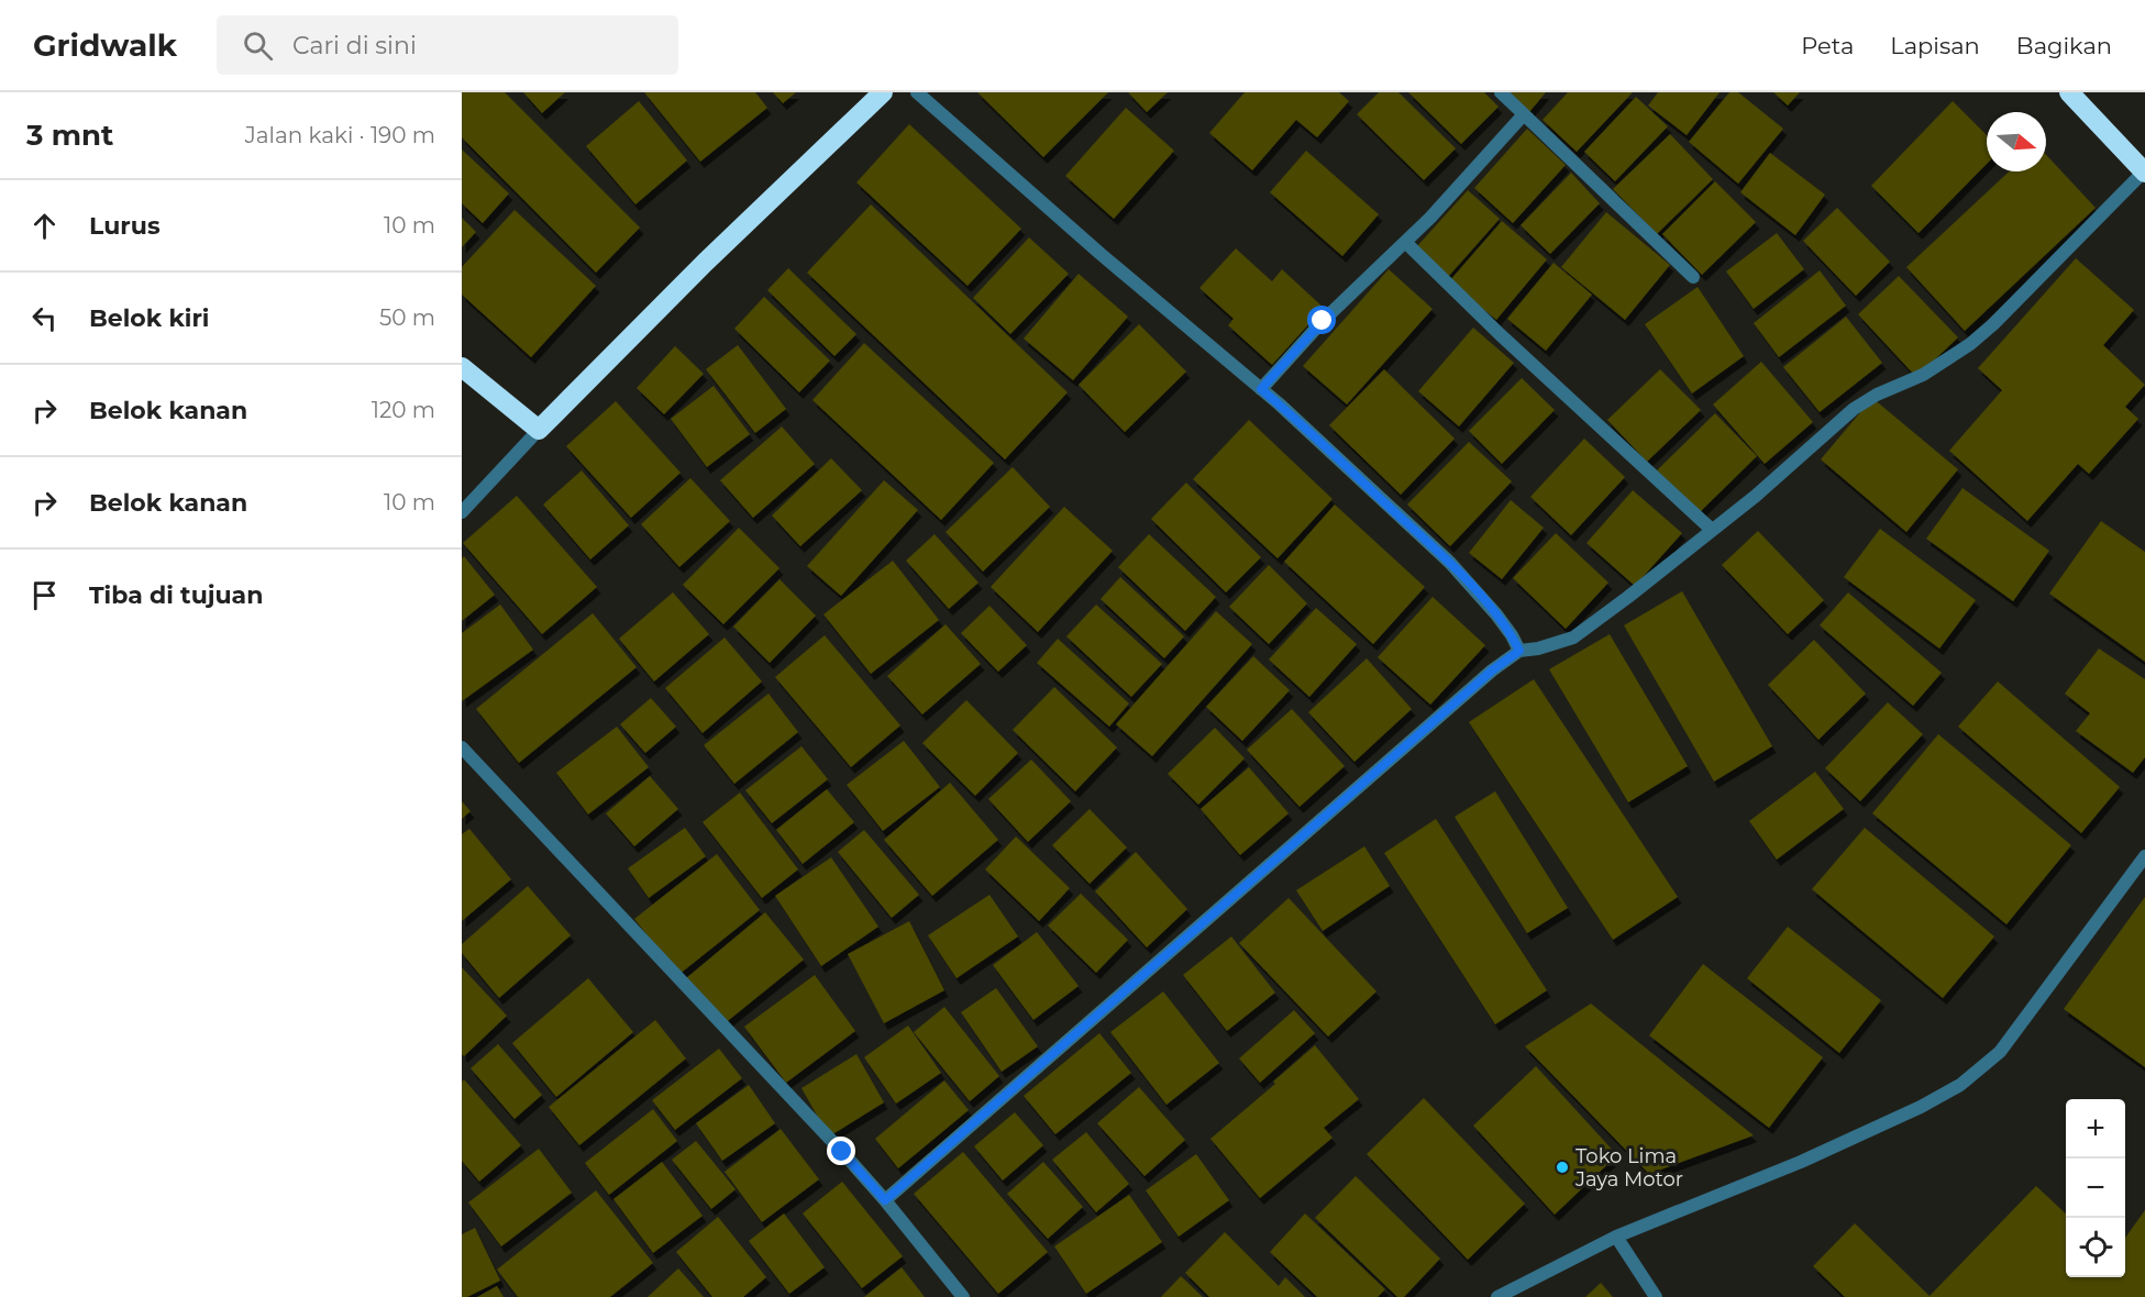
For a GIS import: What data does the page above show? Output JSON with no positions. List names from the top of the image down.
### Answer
{
  "places": ["Toko Lima Jaya Motor"],
  "north": "right",
  "page": {
    "header": "Gridwalk",
    "search": "Cari di sini",
    "nav": ["Peta", "Lapisan", "Bagikan"],
    "heading": ["3 mnt", "Jalan kaki · 190 m"],
    "list": [
      ["Lurus", "10 m"],
      ["Belok kiri", "50 m"],
      ["Belok kanan", "120 m"],
      ["Belok kanan", "10 m"],
      "Tiba di tujuan"
    ],
    "map_buttons": ["+", "−"]
  }
}
